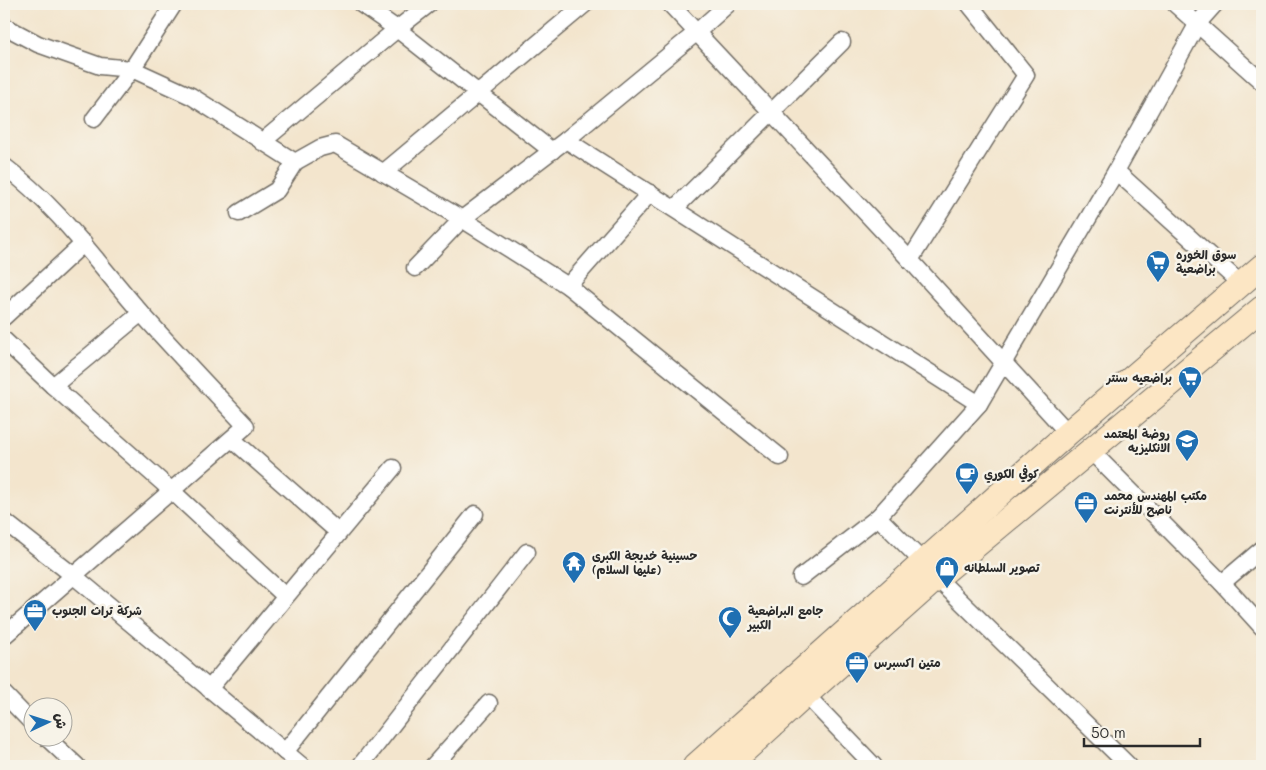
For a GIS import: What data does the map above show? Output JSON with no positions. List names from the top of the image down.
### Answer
{
  "places": {
    "supermarket": ["سوق الخوره براضعية", "براضعيه سنتر"],
    "school or university": ["روضة المعتمد الانكليزيه"],
    "cafe": ["كوفي الكوري"],
    "office": ["مكتب المهندس محمد ناصح للأنترنت", "شركة تراث الجنوب", "متين اكسبرس"],
    "temple": ["حسينية خديجة الكبرى (عليها السلام)"],
    "shop": ["تصوير السلطانه"],
    "mosque": ["جامع البراضعية الكبير"]
  },
  "scale_bar": "50 m",
  "north": "right"
}
